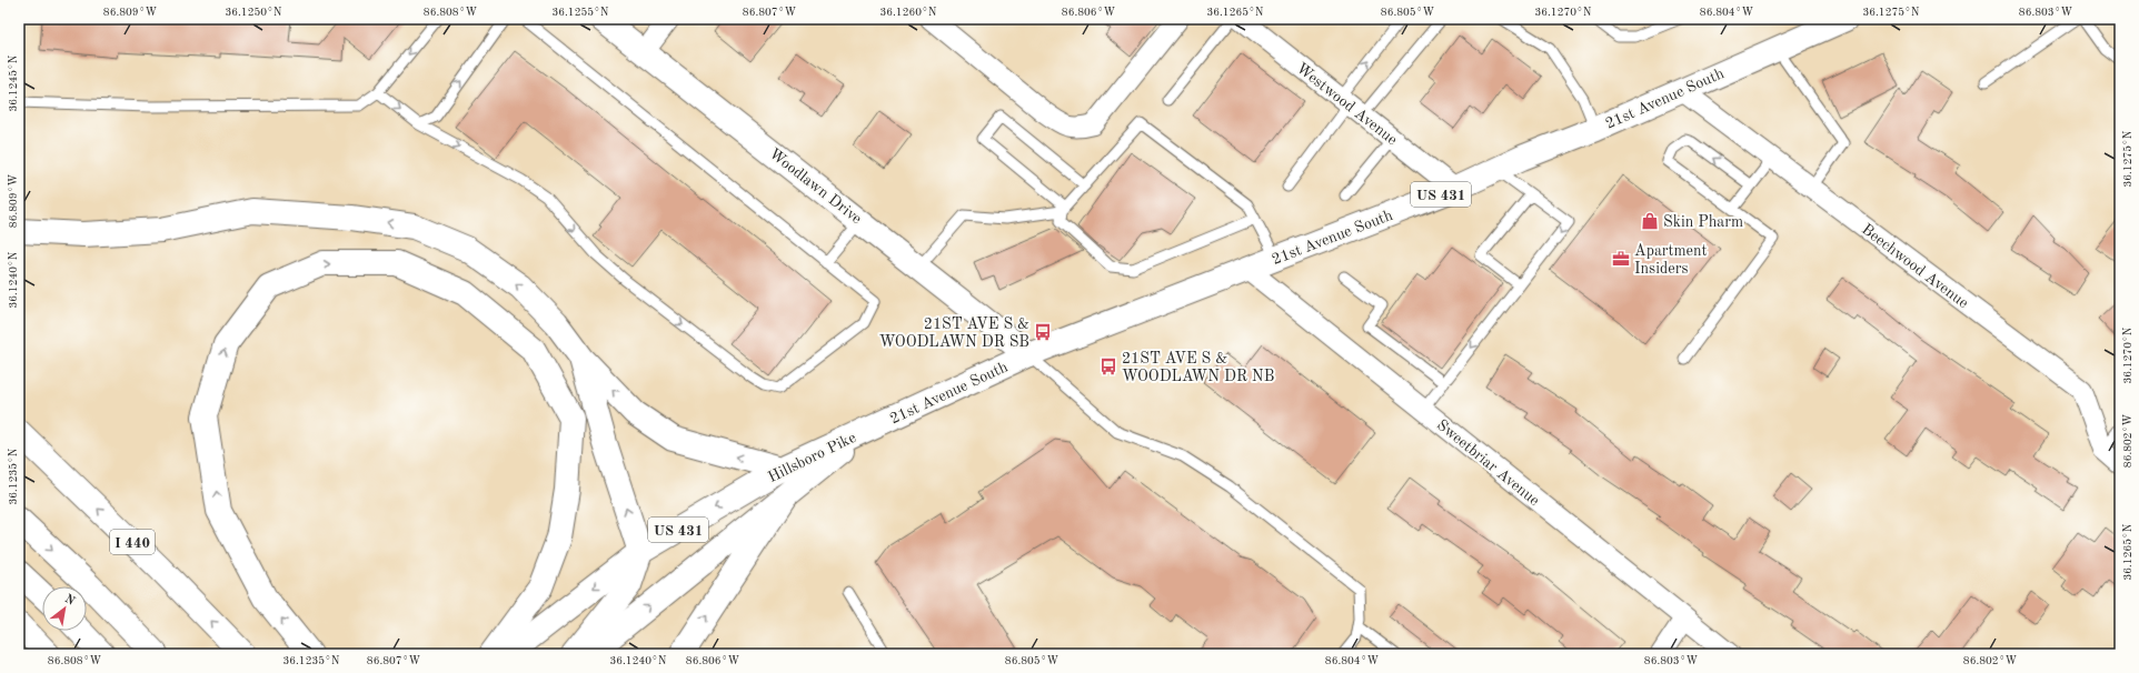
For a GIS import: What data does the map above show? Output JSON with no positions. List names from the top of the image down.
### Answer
{
  "streets": {
    "main road": [
      "21st Avenue South",
      "Woodlawn Drive",
      "US 431",
      "Hillsboro Pike",
      "I 440"
    ],
    "street": ["Westwood Avenue", "Beechwood Avenue", "Sweetbriar Avenue"]
  },
  "crossings": [
    ["21st Avenue South", "Westwood Avenue"],
    ["21st Avenue South", "Woodlawn Drive"],
    ["21st Avenue South", "Beechwood Avenue"],
    ["21st Avenue South", "Hillsboro Pike"],
    ["21st Avenue South", "Sweetbriar Avenue"]
  ],
  "places": {
    "shop": ["Skin Pharm"],
    "office": ["Apartment Insiders"],
    "bus stop": ["21ST AVE S & WOODLAWN DR SB", "21ST AVE S & WOODLAWN DR NB"]
  },
  "north": "top right",
  "coordinates": [
    "86.809°W",
    "36.1250°N",
    "86.808°W",
    "36.1255°N",
    "86.807°W",
    "36.1260°N",
    "86.806°W",
    "36.1265°N",
    "86.805°W",
    "36.1270°N",
    "86.804°W",
    "36.1275°N",
    "86.803°W",
    "36.1245°N",
    "36.1240°N",
    "86.802°W",
    "36.1235°N"
  ]
}
